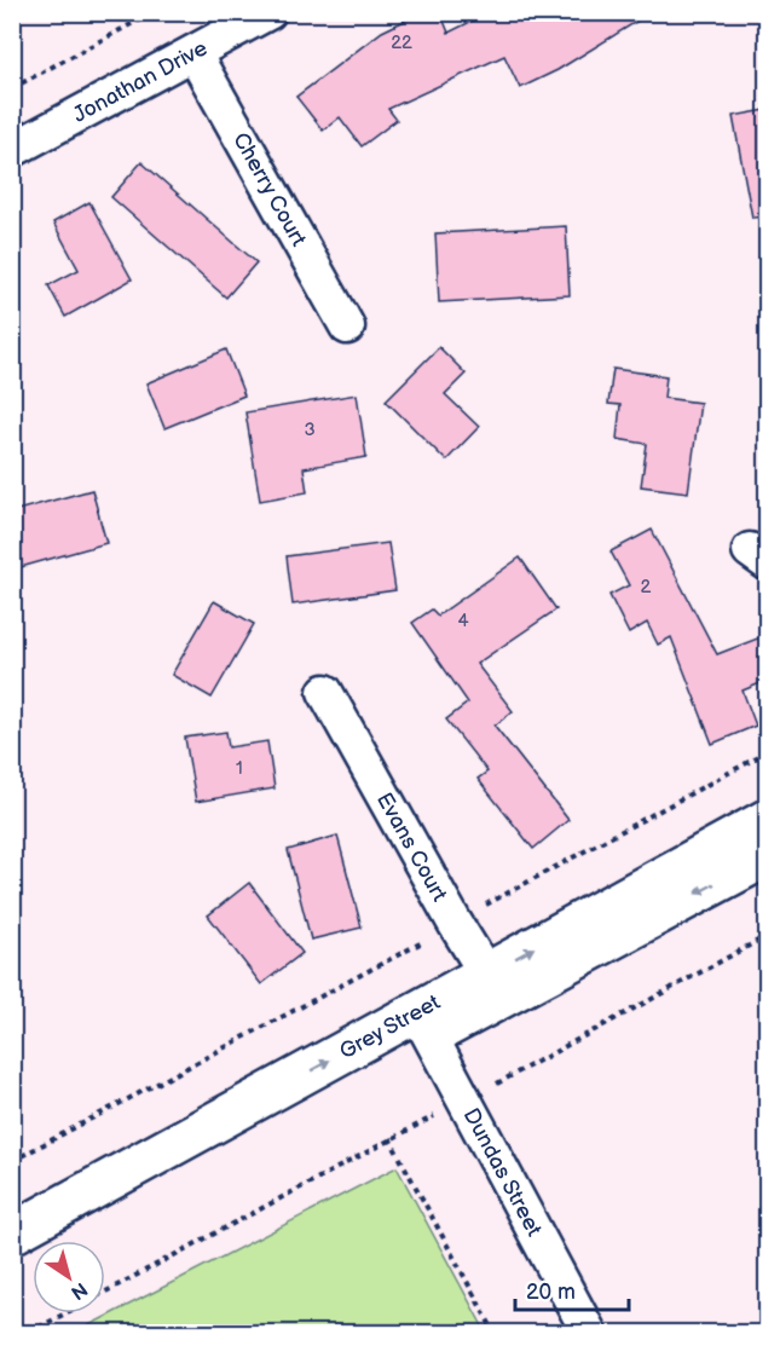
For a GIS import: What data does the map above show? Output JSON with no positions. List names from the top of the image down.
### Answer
{
  "streets": {
    "street": [
      "Jonathan Drive",
      "Cherry Court",
      "Evans Court",
      "Grey Street",
      "Dundas Street"
    ]
  },
  "crossings": [
    ["Jonathan Drive", "Cherry Court"],
    ["Evans Court", "Grey Street"],
    ["Grey Street", "Dundas Street"]
  ],
  "house_numbers": [
    "22",
    "3",
    "2",
    "4",
    "1"
  ],
  "scale_bar": "20 m",
  "north": "bottom right"
}
